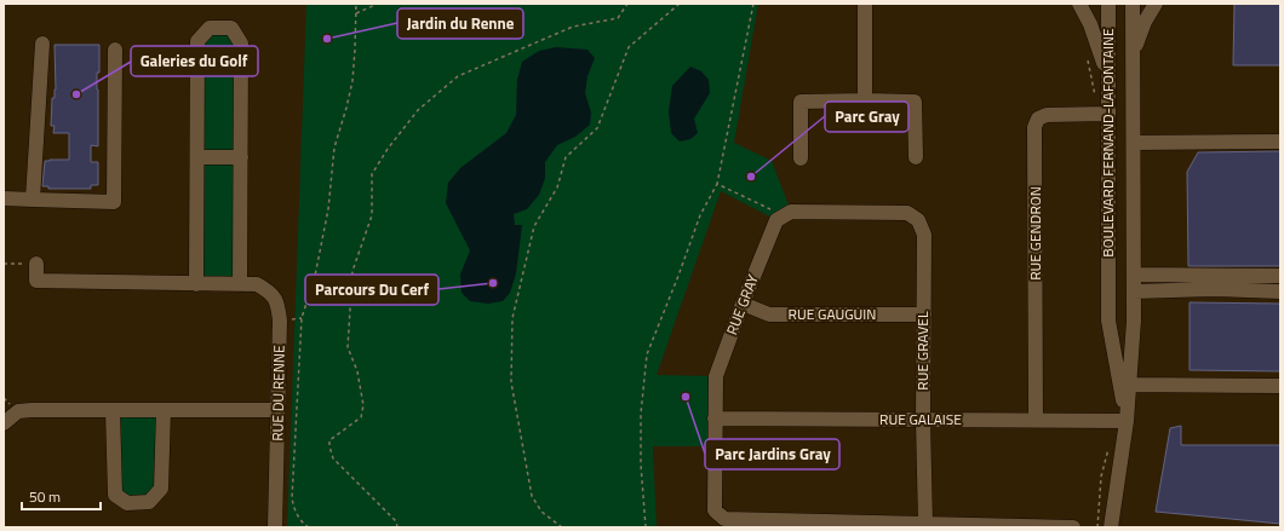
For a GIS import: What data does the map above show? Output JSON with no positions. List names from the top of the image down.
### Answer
{
  "streets": {
    "street": [
      "BOULEVARD FERNAND-LAFONTAINE",
      "RUE GENDRON",
      "RUE GRAY",
      "RUE GAUGUIN",
      "RUE GRAVEL",
      "RUE DU RENNE",
      "RUE GALAISE"
    ]
  },
  "crossings": [
    ["BOULEVARD FERNAND-LAFONTAINE", "RUE GENDRON"],
    ["BOULEVARD FERNAND-LAFONTAINE", "RUE GALAISE"],
    ["RUE GENDRON", "RUE GALAISE"],
    ["RUE GRAY", "RUE GAUGUIN"],
    ["RUE GRAY", "RUE GRAVEL"],
    ["RUE GRAY", "RUE GALAISE"],
    ["RUE GAUGUIN", "RUE GRAVEL"],
    ["RUE GRAVEL", "RUE GALAISE"]
  ],
  "places": [
    "Jardin du Renne",
    "Galeries du Golf",
    "Parc Gray",
    "Parcours Du Cerf",
    "Parc Jardins Gray"
  ],
  "scale_bar": "50 m"
}
